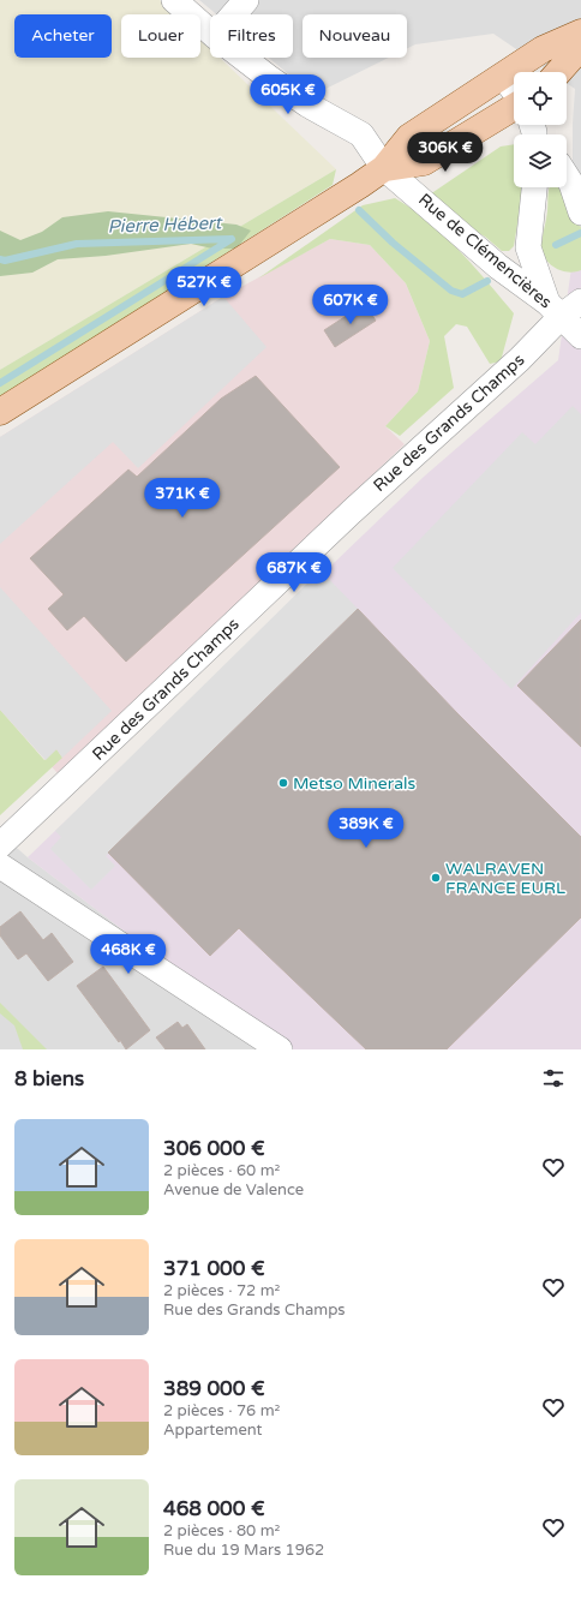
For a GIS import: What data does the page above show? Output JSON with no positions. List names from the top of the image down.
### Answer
{
  "streets": {
    "street": ["Rue de Clémencières", "Rue des Grands Champs"]
  },
  "crossings": [
    ["Rue de Clémencières", "Rue des Grands Champs"]
  ],
  "water": ["Pierre Hébert"],
  "places": ["Metso Minerals", "WALRAVEN FRANCE EURL"],
  "page": {
    "chip": [
      "Acheter",
      "Louer",
      "Filtres",
      "Nouveau"
    ],
    "price": [
      "605K €",
      "306K €",
      "527K €",
      "607K €",
      "371K €",
      "687K €",
      "389K €",
      "468K €"
    ],
    "heading": "8 biens",
    "list": [
      {
        "name": "306 000 €",
        "note": "2 pièces · 60 m² · Avenue de Valence"
      },
      {
        "name": "371 000 €",
        "note": "2 pièces · 72 m² · Rue des Grands Champs"
      },
      {
        "name": "389 000 €",
        "note": "2 pièces · 76 m² · Appartement"
      },
      {
        "name": "468 000 €",
        "note": "2 pièces · 80 m² · Rue du 19 Mars 1962"
      }
    ]
  }
}
